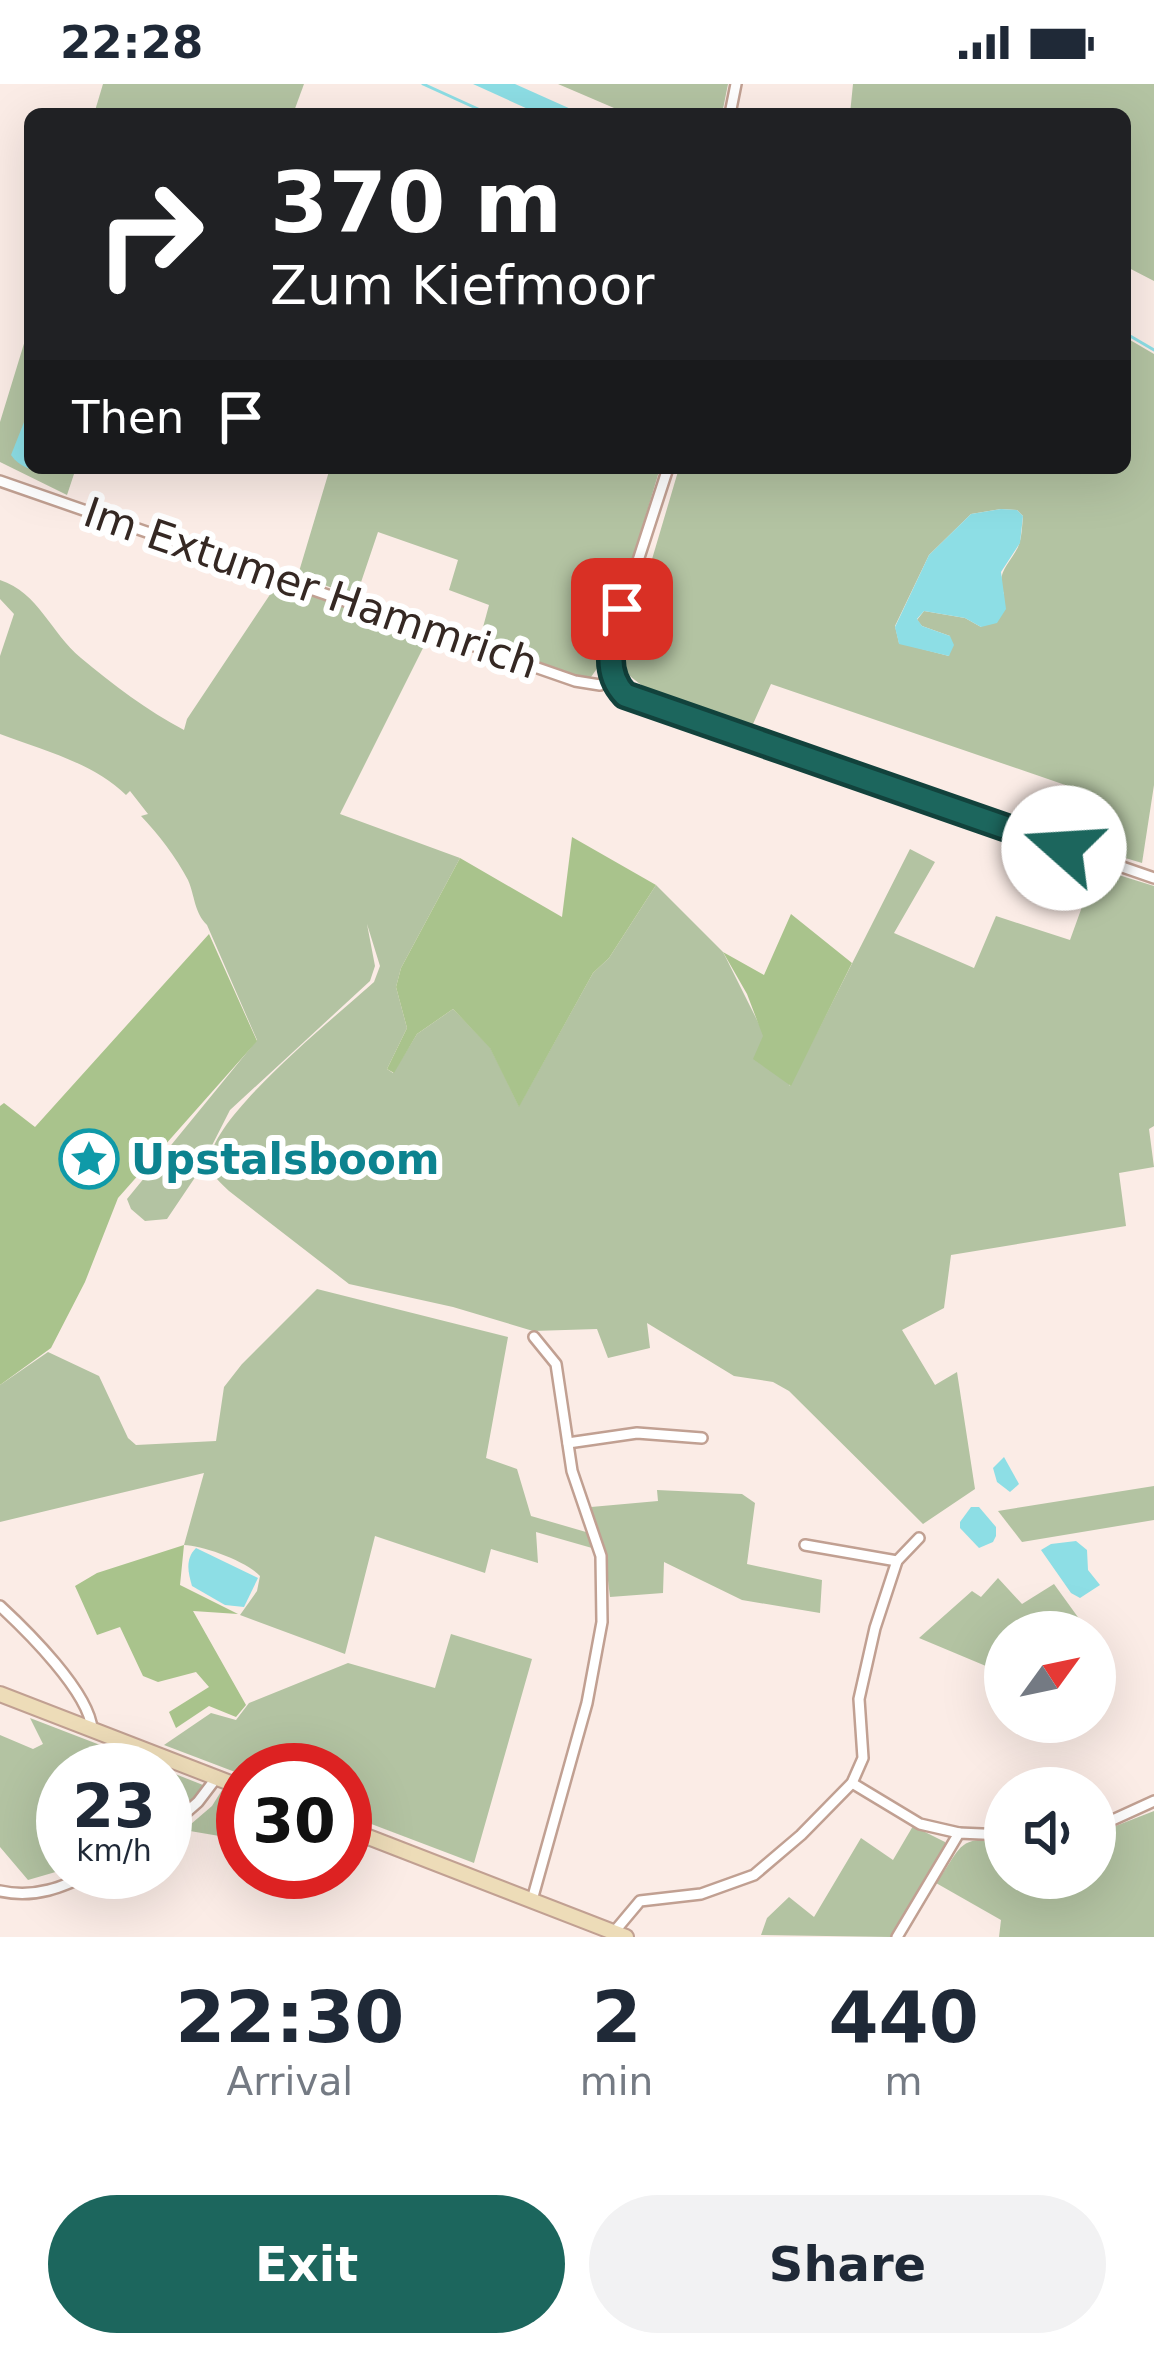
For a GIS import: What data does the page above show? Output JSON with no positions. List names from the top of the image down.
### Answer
{
  "streets": {
    "street": ["Im Extumer Hammrich"]
  },
  "places": {
    "place": ["Upstalsboom"]
  },
  "north": "top right",
  "page": {
    "status": "22:28",
    "turn": ["370 m", "Zum Kiefmoor"],
    "then": "Then",
    "speed": "23 km/h",
    "limit": "30",
    "eta": [
      "22:30",
      "Arrival",
      "2",
      "min",
      "440",
      "m"
    ],
    "buttons": ["Exit", "Share"]
  }
}
